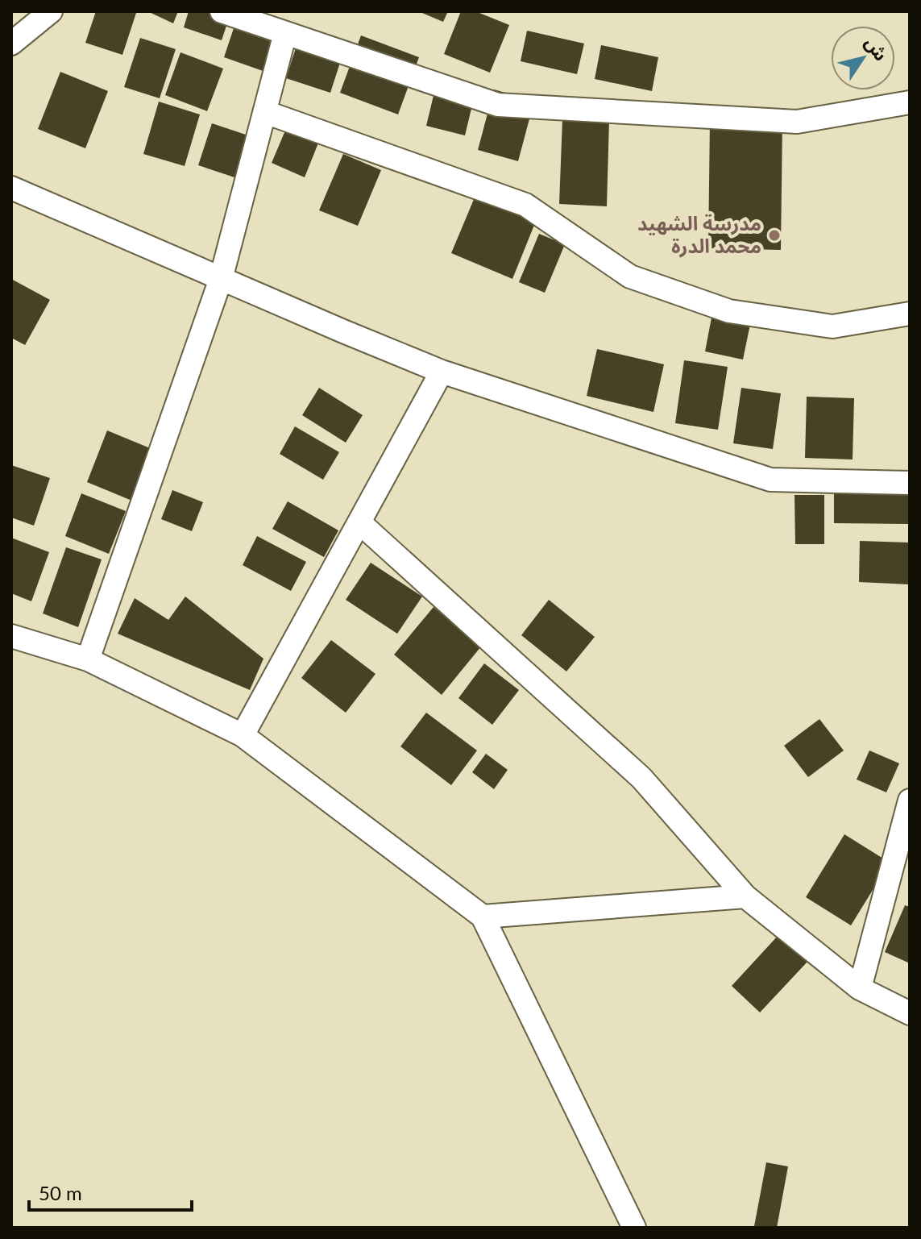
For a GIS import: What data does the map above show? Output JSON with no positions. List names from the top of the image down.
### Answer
{
  "places": ["مدرسة الشهيد محمد الدرة"],
  "scale_bar": "50 m",
  "north": "top right"
}
